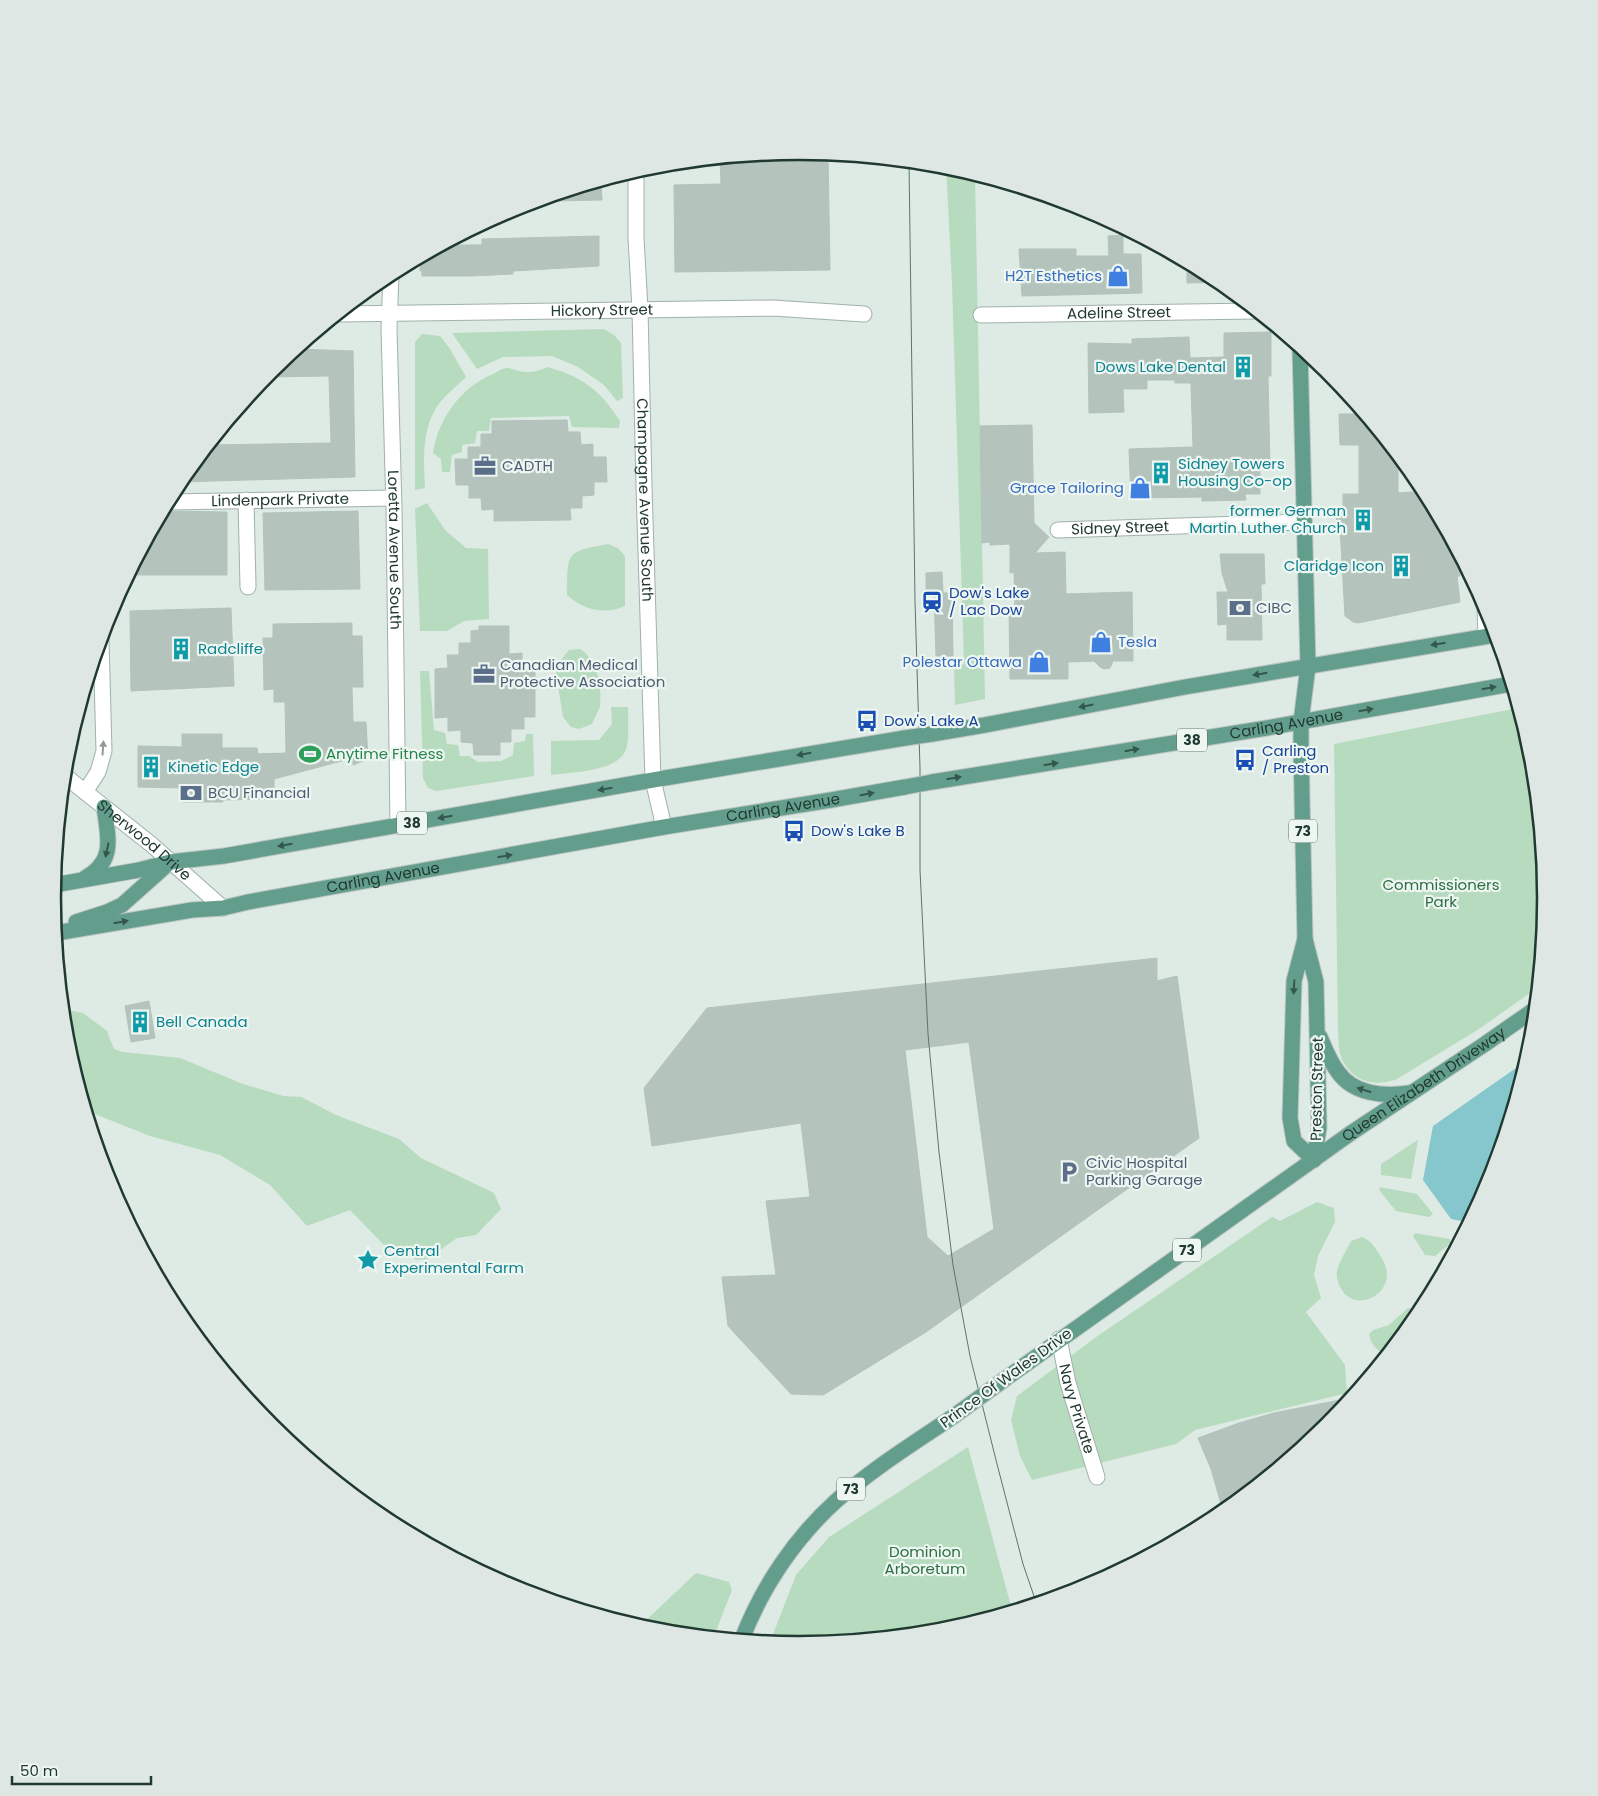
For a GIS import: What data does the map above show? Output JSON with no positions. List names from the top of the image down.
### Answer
{
  "streets": {
    "main road": [
      "Carling Avenue",
      "38",
      "73",
      "Queen Elizabeth Driveway",
      "Preston Street",
      "Prince Of Wales Drive"
    ],
    "street": [
      "Hickory Street",
      "Adeline Street",
      "Lindenpark Private",
      "Champagne Avenue South",
      "Sidney Street",
      "Loretta Avenue South",
      "Sherwood Drive",
      "Navy Private"
    ]
  },
  "crossings": [
    ["Hickory Street", "Champagne Avenue South"],
    ["Hickory Street", "Loretta Avenue South"],
    ["Lindenpark Private", "Loretta Avenue South"],
    ["Champagne Avenue South", "Carling Avenue"],
    ["Champagne Avenue South", "38"],
    ["Sidney Street", "Preston Street"],
    ["Loretta Avenue South", "38"],
    ["Carling Avenue", "Sherwood Drive"],
    ["Carling Avenue", "Preston Street"],
    ["38", "Sherwood Drive"],
    ["38", "Preston Street"],
    ["Queen Elizabeth Driveway", "Preston Street"],
    ["Queen Elizabeth Driveway", "Prince Of Wales Drive"],
    ["Preston Street", "Prince Of Wales Drive"],
    ["Prince Of Wales Drive", "Navy Private"]
  ],
  "parks": ["Commissioners Park", "Dominion Arboretum"],
  "places": {
    "shop": [
      "H2T Esthetics",
      "Grace Tailoring",
      "Tesla",
      "Polestar Ottawa"
    ],
    "building": [
      "Dows Lake Dental",
      "Sidney Towers Housing Co-op",
      "former German Martin Luther Church",
      "Claridge Icon",
      "Radcliffe",
      "Kinetic Edge",
      "Bell Canada"
    ],
    "office": ["CADTH", "Canadian Medical Protective Association"],
    "station": ["Dow's Lake / Lac Dow"],
    "bank": ["CIBC", "BCU Financial"],
    "bus stop": ["Dow's Lake A", "Carling / Preston", "Dow's Lake B"],
    "sports": ["Anytime Fitness"],
    "parking": ["Civic Hospital Parking Garage"],
    "place": ["Central Experimental Farm"]
  },
  "scale_bar": "50 m"
}
